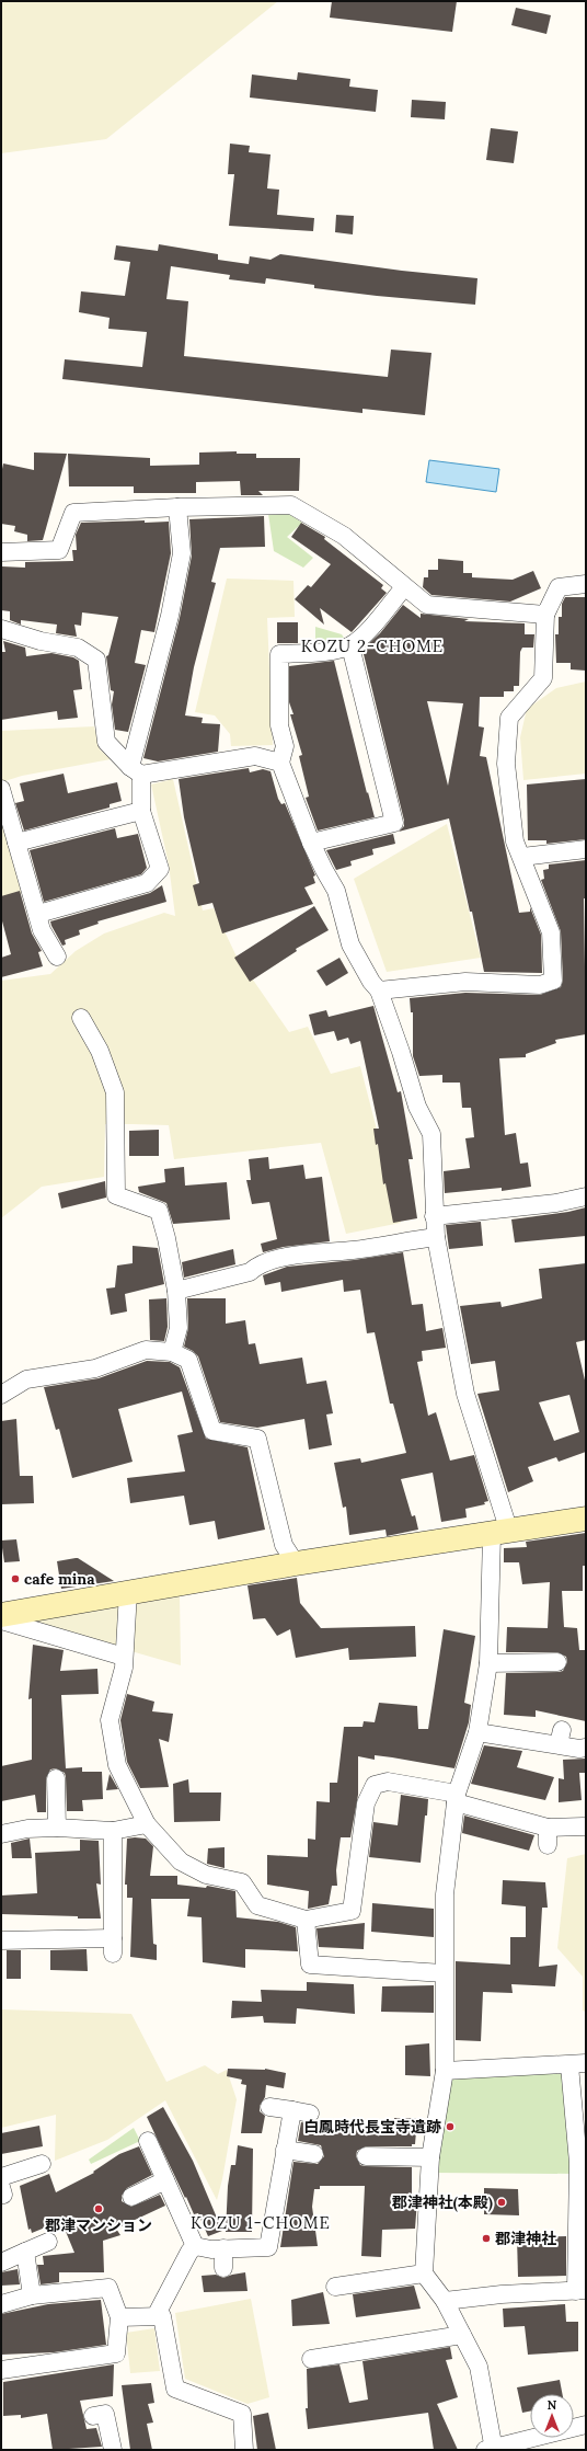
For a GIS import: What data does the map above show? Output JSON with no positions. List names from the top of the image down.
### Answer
{
  "districts": ["KOZU 2-CHOME", "KOZU 1-CHOME"],
  "places": [
    "cafe mina",
    "白鳳時代長宝寺遺跡",
    "郡津神社(本殿)",
    "郡津マンション",
    "郡津神社"
  ],
  "north": "top"
}
